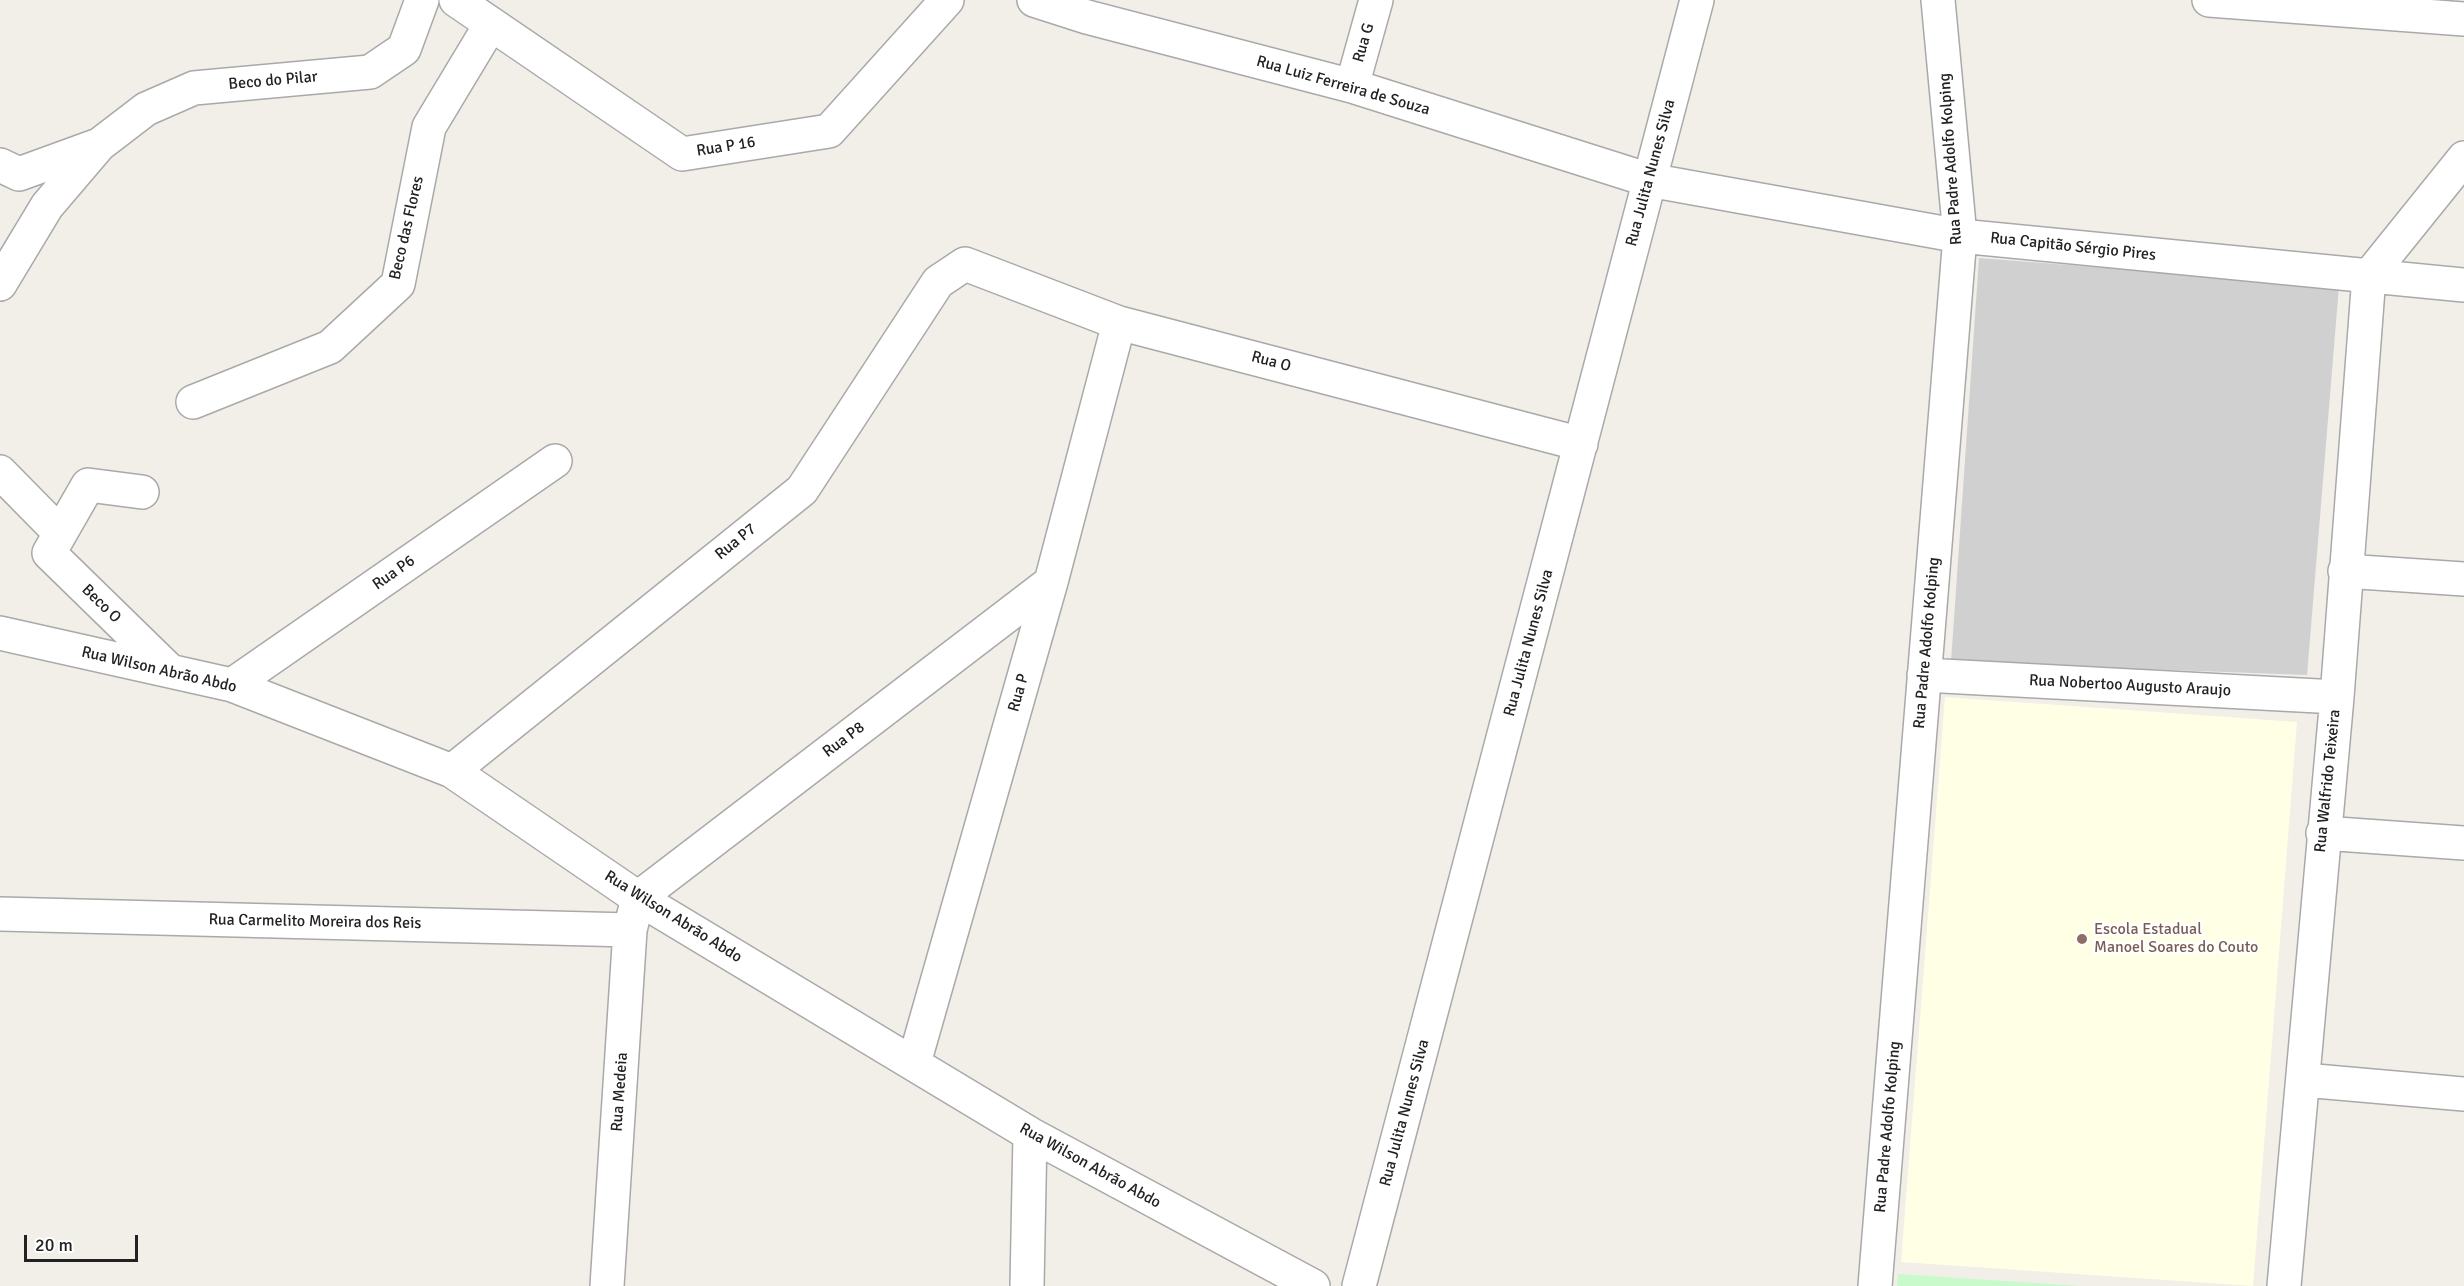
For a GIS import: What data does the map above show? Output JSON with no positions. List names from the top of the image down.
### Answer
{
  "streets": {
    "street": [
      "Rua G",
      "Beco do Pilar",
      "Rua Luiz Ferreira de Souza",
      "Rua P 16",
      "Rua Padre Adolfo Kolping",
      "Rua Julita Nunes Silva",
      "Beco das Flores",
      "Rua Capitão Sérgio Pires",
      "Rua O",
      "Rua P7",
      "Rua P6",
      "Beco O",
      "Rua Wilson Abrão Abdo",
      "Rua Nobertoo Augusto Araujo",
      "Rua P",
      "Rua P8",
      "Rua Walfrido Teixeira",
      "Rua Carmelito Moreira dos Reis",
      "Rua Medeia"
    ]
  },
  "crossings": [
    ["Rua G", "Rua Luiz Ferreira de Souza"],
    ["Rua Luiz Ferreira de Souza", "Rua Julita Nunes Silva"],
    ["Rua Luiz Ferreira de Souza", "Rua Capitão Sérgio Pires"],
    ["Rua P 16", "Beco das Flores"],
    ["Rua Padre Adolfo Kolping", "Rua Capitão Sérgio Pires"],
    ["Rua Padre Adolfo Kolping", "Rua Nobertoo Augusto Araujo"],
    ["Rua Julita Nunes Silva", "Rua Capitão Sérgio Pires"],
    ["Rua Julita Nunes Silva", "Rua O"],
    ["Rua Capitão Sérgio Pires", "Rua Walfrido Teixeira"],
    ["Rua O", "Rua P7"],
    ["Rua O", "Rua P"],
    ["Rua P7", "Rua Wilson Abrão Abdo"],
    ["Rua P6", "Rua Wilson Abrão Abdo"],
    ["Beco O", "Rua Wilson Abrão Abdo"],
    ["Rua Wilson Abrão Abdo", "Rua P"],
    ["Rua Wilson Abrão Abdo", "Rua P8"],
    ["Rua Wilson Abrão Abdo", "Rua Medeia"],
    ["Rua Nobertoo Augusto Araujo", "Rua Walfrido Teixeira"],
    ["Rua P", "Rua P8"],
    ["Rua P8", "Rua Medeia"],
    ["Rua Carmelito Moreira dos Reis", "Rua Medeia"]
  ],
  "places": ["Escola Estadual Manoel Soares do Couto"],
  "scale_bar": "20 m"
}
